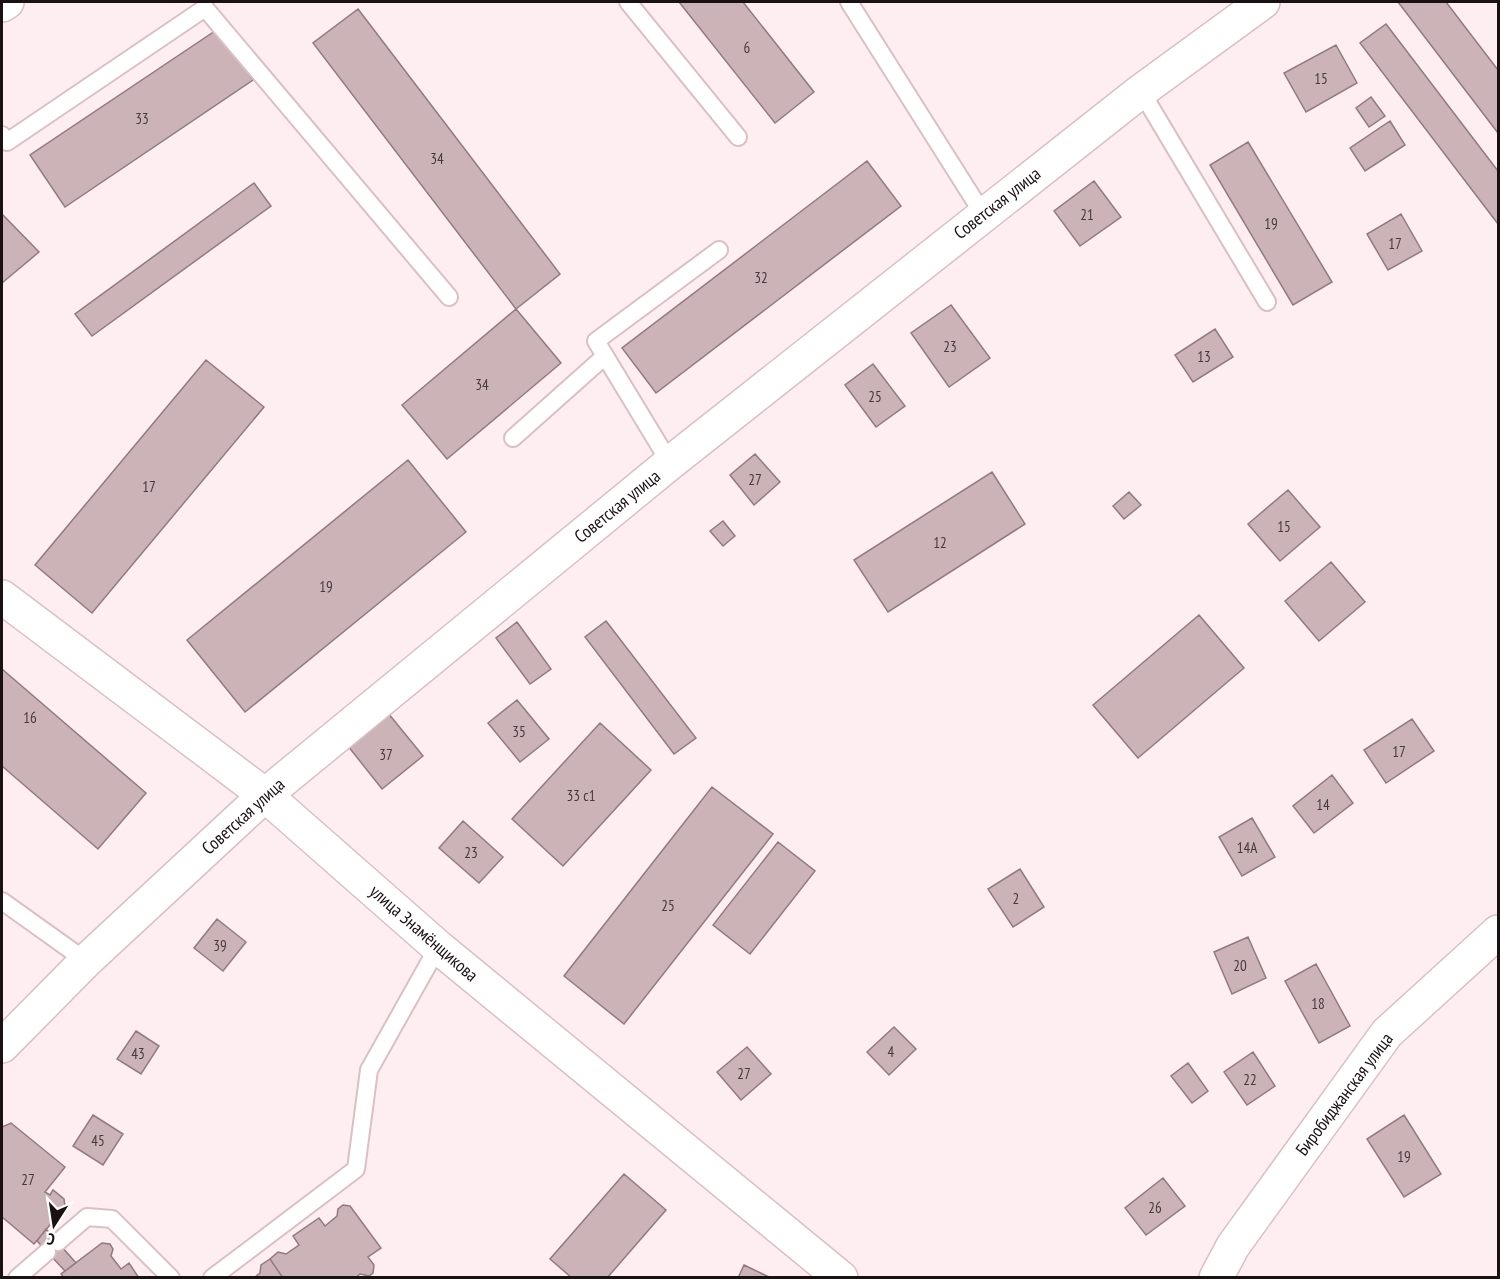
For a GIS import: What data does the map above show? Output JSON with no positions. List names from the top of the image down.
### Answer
{
  "streets": {
    "street": ["Советская улица", "улица Знамёнщикова", "Биробиджанская улица"]
  },
  "crossings": [
    ["Советская улица", "улица Знамёнщикова"]
  ],
  "house_numbers": [
    "6",
    "15",
    "33",
    "34",
    "21",
    "19",
    "17",
    "32",
    "23",
    "13",
    "34",
    "25",
    "27",
    "17",
    "15",
    "12",
    "19",
    "16",
    "35",
    "17",
    "37",
    "33 с1",
    "14",
    "14А",
    "23",
    "2",
    "25",
    "39",
    "20",
    "18",
    "4",
    "43",
    "27",
    "22",
    "45",
    "19",
    "27",
    "26"
  ],
  "north": "bottom"
}
